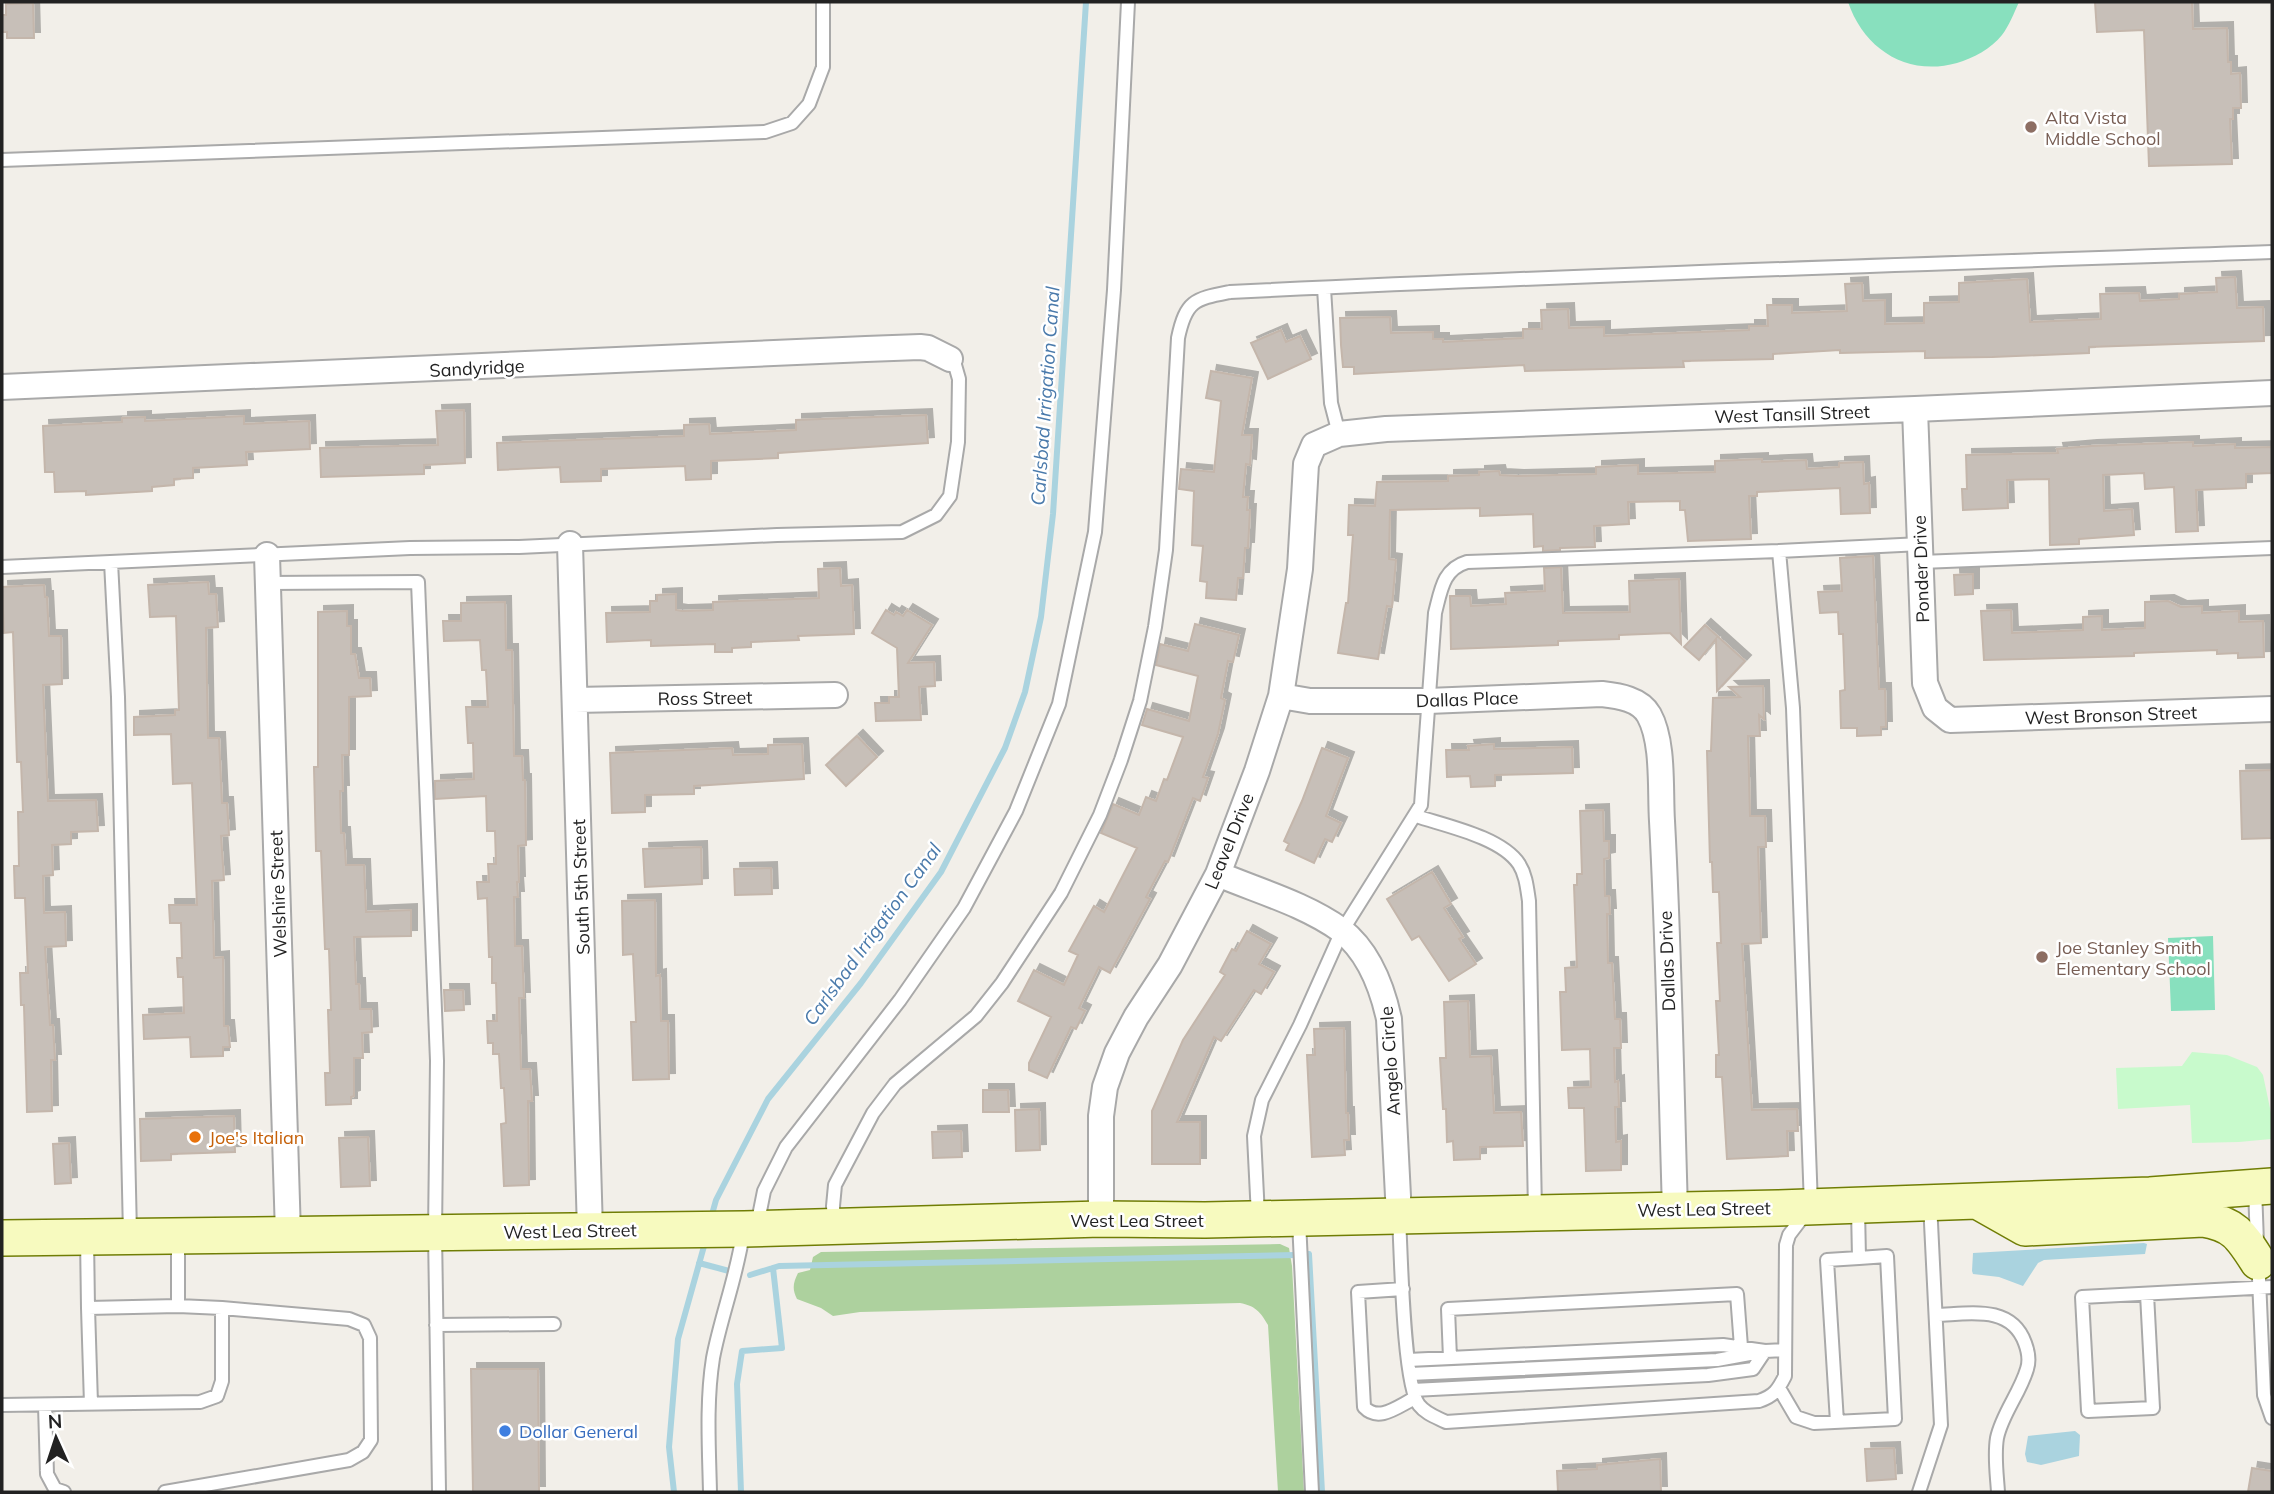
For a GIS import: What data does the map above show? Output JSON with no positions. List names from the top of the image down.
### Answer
{
  "streets": {
    "main road": ["West Lea Street"],
    "street": [
      "Sandyridge",
      "West Tansill Street",
      "Ponder Drive",
      "Ross Street",
      "Dallas Place",
      "West Bronson Street",
      "Leavel Drive",
      "South 5th Street",
      "Welshire Street",
      "Dallas Drive",
      "Angelo Circle"
    ]
  },
  "crossings": [
    ["West Tansill Street", "Ponder Drive"],
    ["West Tansill Street", "Leavel Drive"],
    ["Ponder Drive", "West Bronson Street"],
    ["Ross Street", "South 5th Street"],
    ["Dallas Place", "Leavel Drive"],
    ["Dallas Place", "Dallas Drive"],
    ["Leavel Drive", "Angelo Circle"],
    ["Leavel Drive", "West Lea Street"],
    ["South 5th Street", "West Lea Street"],
    ["Welshire Street", "West Lea Street"],
    ["Dallas Drive", "West Lea Street"],
    ["Angelo Circle", "West Lea Street"]
  ],
  "water": ["Carlsbad Irrigation Canal"],
  "places": [
    "Alta Vista Middle School",
    "Joe Stanley Smith Elementary School",
    "Joe's Italian",
    "Dollar General"
  ],
  "north": "top"
}
